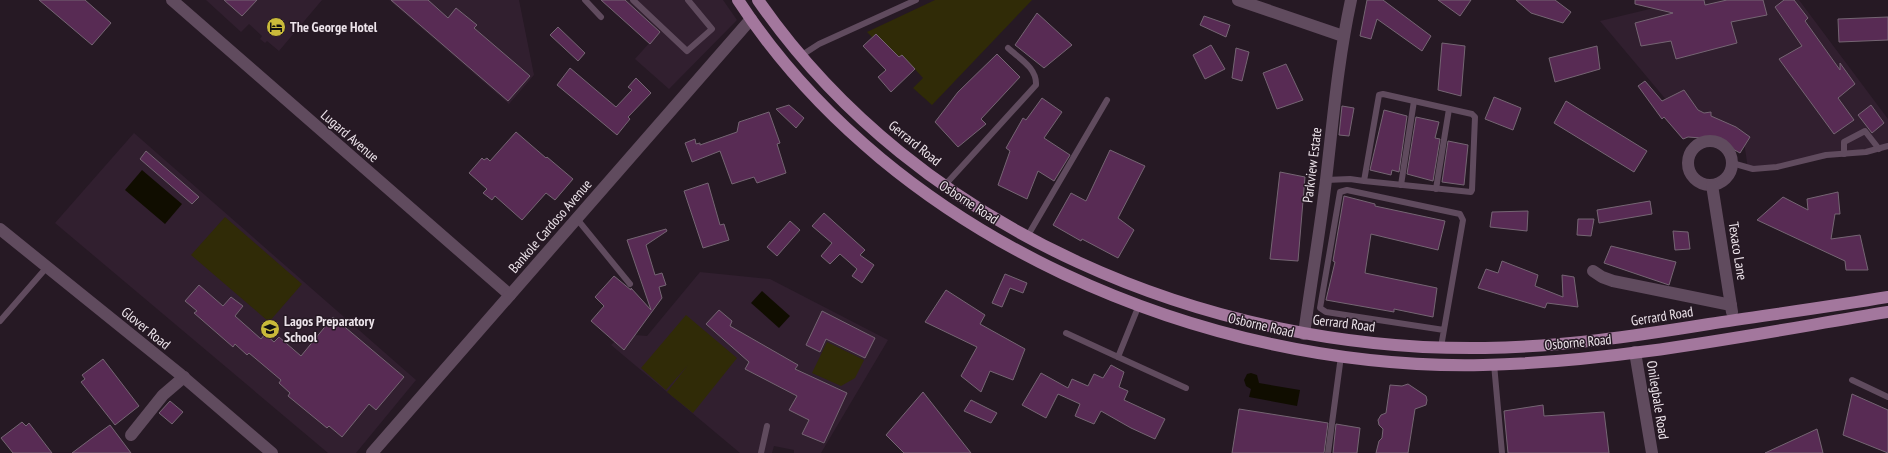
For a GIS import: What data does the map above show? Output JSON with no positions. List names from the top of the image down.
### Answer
{
  "streets": {
    "main road": ["Gerrard Road", "Osborne Road"],
    "street": [
      "Lugard Avenue",
      "Parkview Estate",
      "Bankole Cardoso Avenue",
      "Texaco Lane",
      "Glover Road",
      "Onilegbale Road"
    ]
  },
  "crossings": [
    ["Lugard Avenue", "Bankole Cardoso Avenue"],
    ["Gerrard Road", "Parkview Estate"],
    ["Gerrard Road", "Texaco Lane"],
    ["Osborne Road", "Bankole Cardoso Avenue"],
    ["Osborne Road", "Onilegbale Road"]
  ],
  "places": {
    "hotel": ["The George Hotel"],
    "school or university": ["Lagos Preparatory School"]
  }
}
